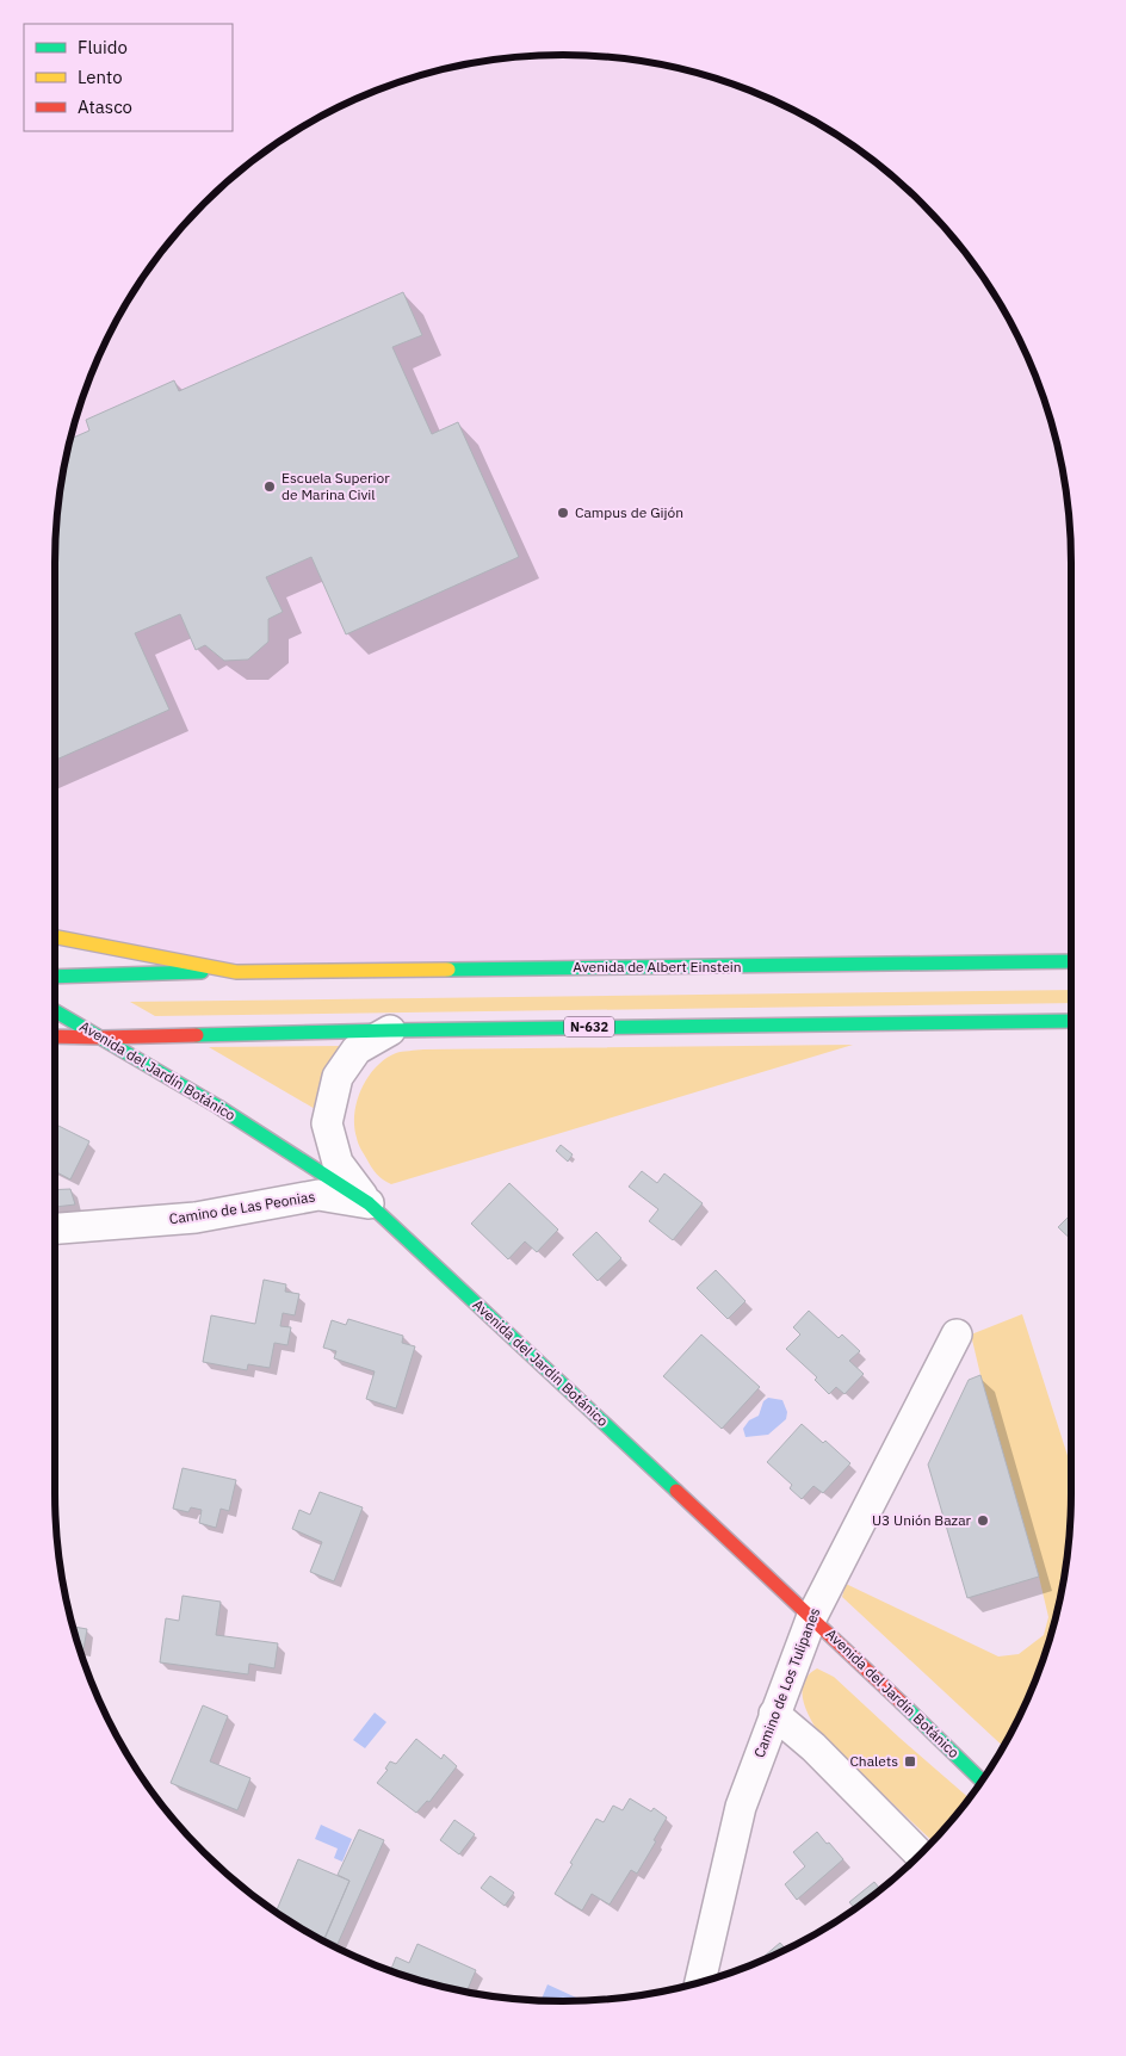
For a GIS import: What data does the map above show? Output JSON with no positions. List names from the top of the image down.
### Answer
{
  "streets": {
    "main road": ["Avenida de Albert Einstein", "N-632", "Avenida del Jardín Botánico"],
    "street": ["Camino de Las Peonias", "Camino de Los Tulipanes"]
  },
  "crossings": [
    ["N-632", "Avenida del Jardín Botánico"],
    ["Avenida del Jardín Botánico", "Camino de Las Peonias"],
    ["Avenida del Jardín Botánico", "Camino de Los Tulipanes"]
  ],
  "places": {
    "other": ["Escuela Superior de Marina Civil", "Campus de Gijón", "U3 Unión Bazar"],
    "transit": ["Chalets"]
  },
  "legend": ["Fluido", "Lento", "Atasco"]
}
